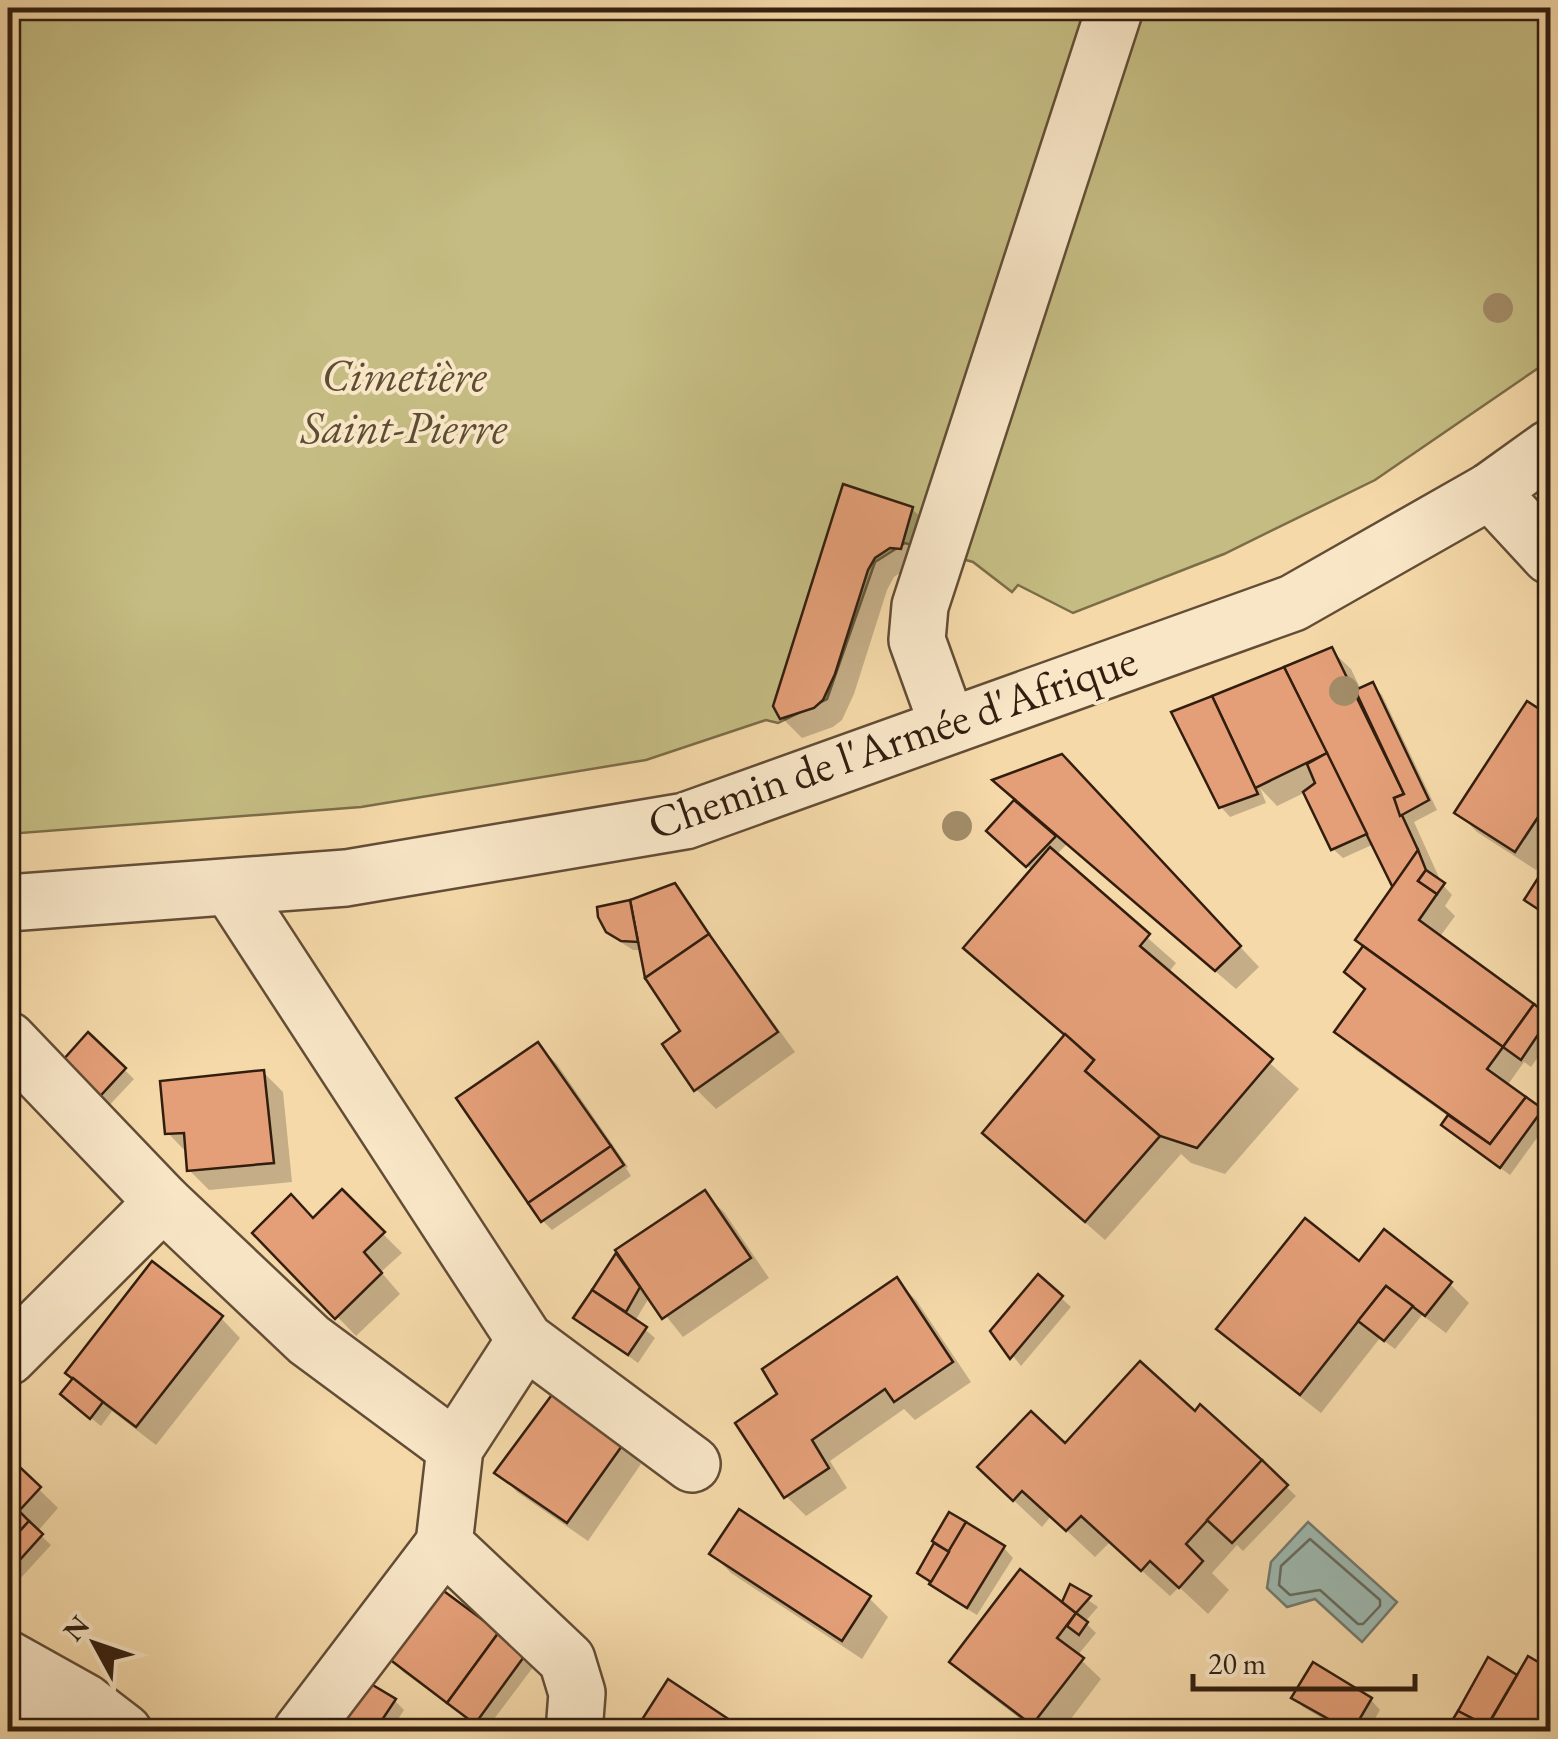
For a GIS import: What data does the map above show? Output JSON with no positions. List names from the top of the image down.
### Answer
{
  "streets": {
    "street": ["Chemin de l'Armée d'Afrique"]
  },
  "parks": ["Cimetière Saint-Pierre"],
  "scale_bar": "20 m",
  "north": "top left"
}
